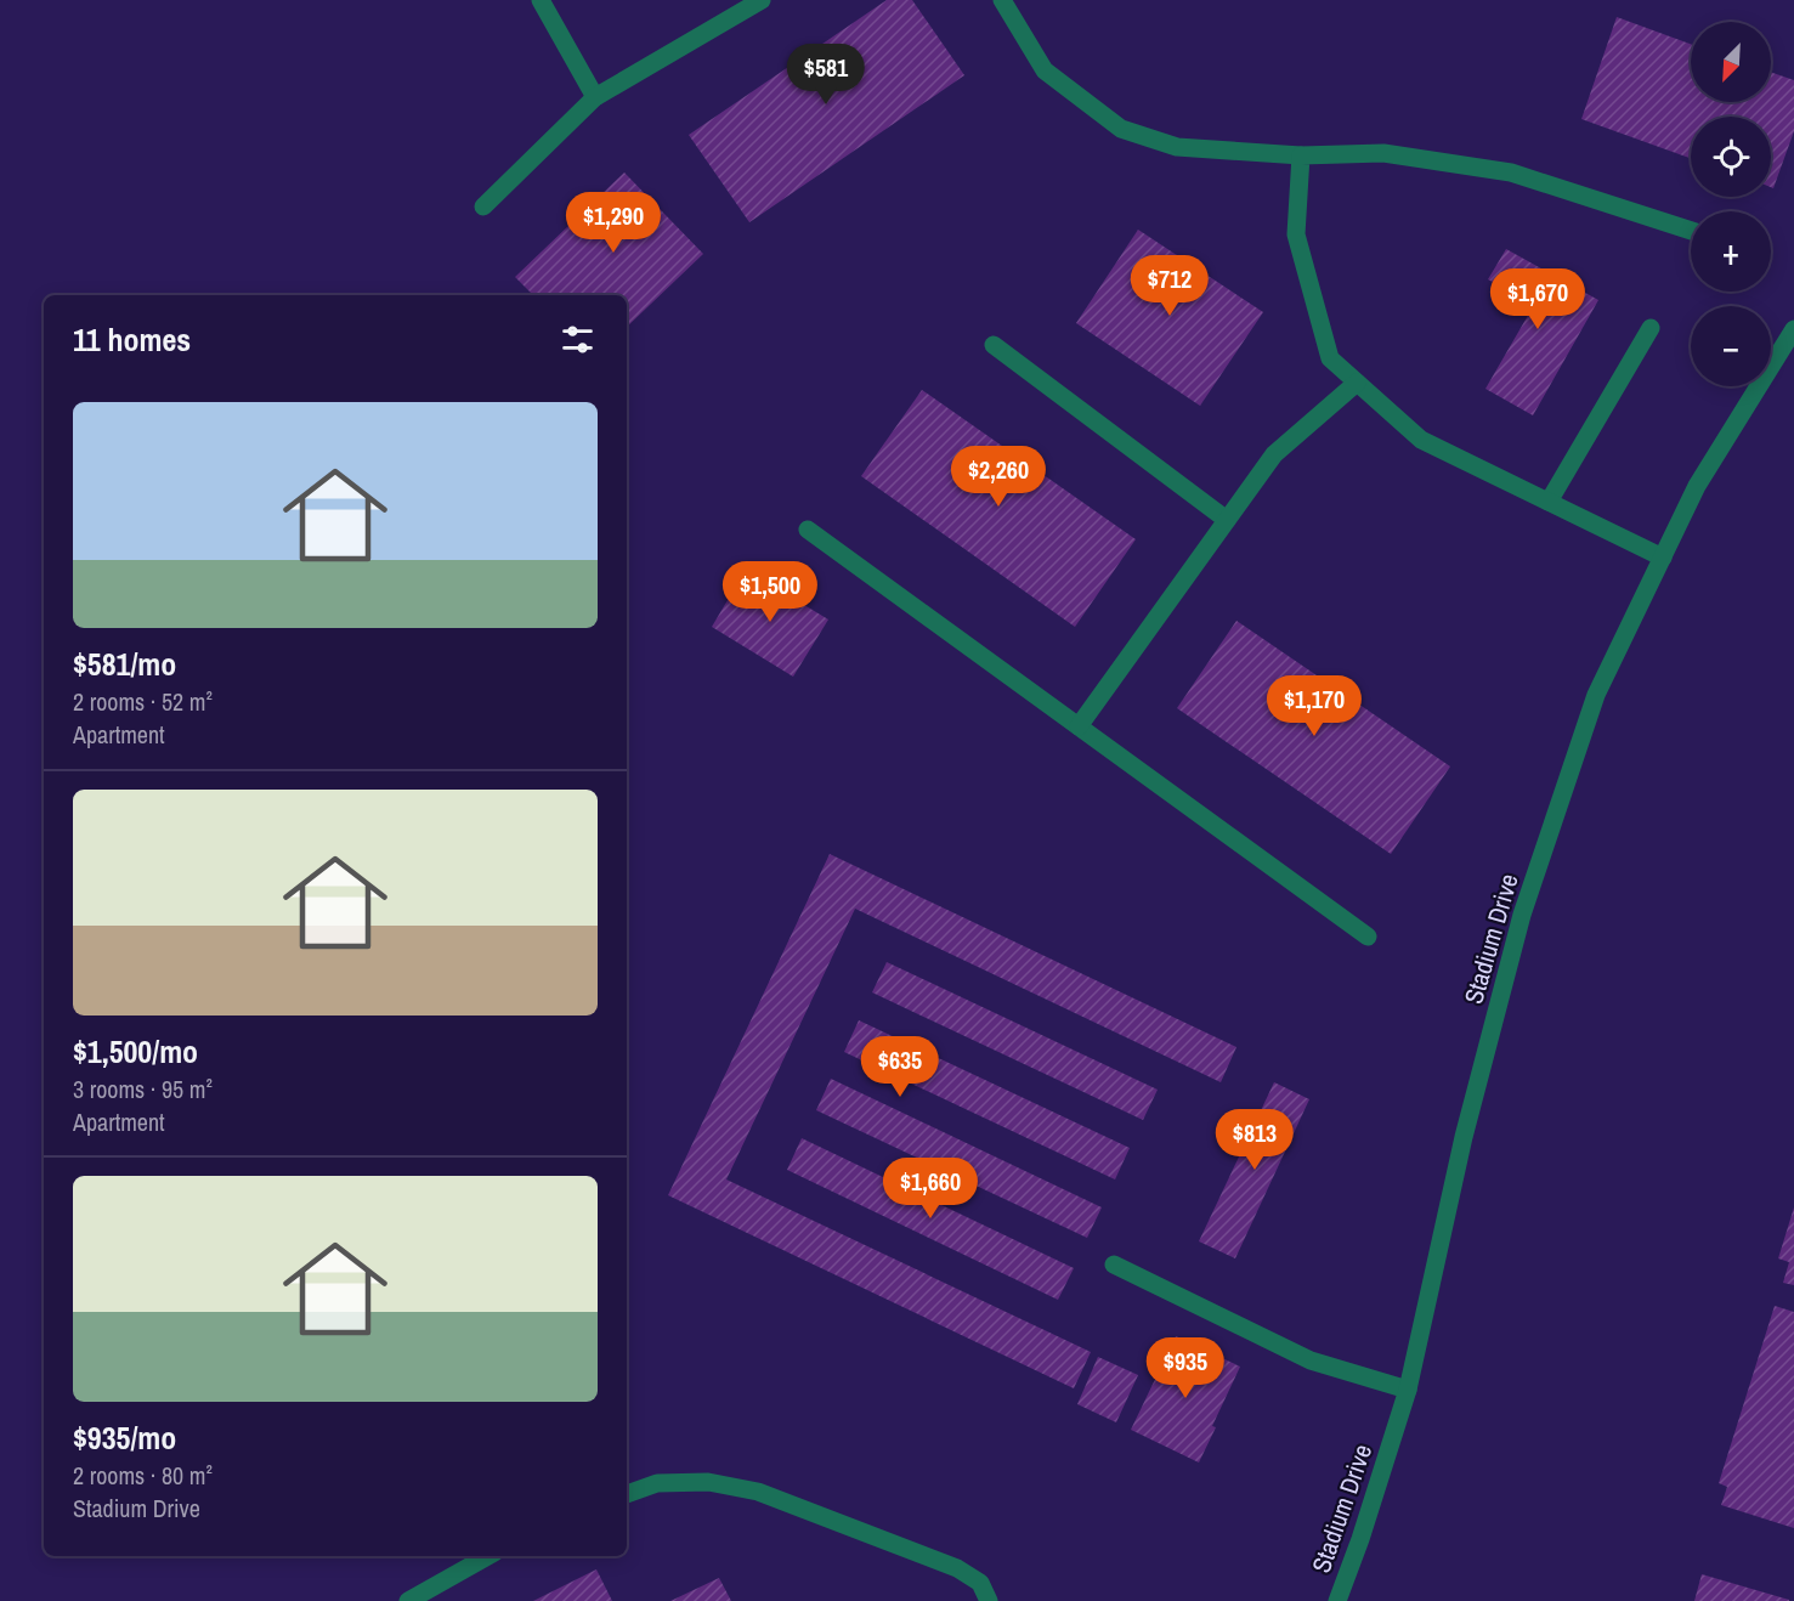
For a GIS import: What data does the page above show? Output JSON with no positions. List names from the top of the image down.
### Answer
{
  "streets": {
    "street": ["Stadium Drive"]
  },
  "north": "bottom left",
  "page": {
    "map_buttons": ["+", "−"],
    "price": [
      "$581",
      "$1,290",
      "$712",
      "$1,670",
      "$2,260",
      "$1,500",
      "$1,170",
      "$635",
      "$813",
      "$1,660",
      "$935"
    ],
    "heading": "11 homes",
    "list": [
      {
        "name": "$581/mo",
        "note": "2 rooms · 52 m² · Apartment"
      },
      {
        "name": "$1,500/mo",
        "note": "3 rooms · 95 m² · Apartment"
      },
      {
        "name": "$935/mo",
        "note": "2 rooms · 80 m² · Stadium Drive"
      }
    ]
  }
}
